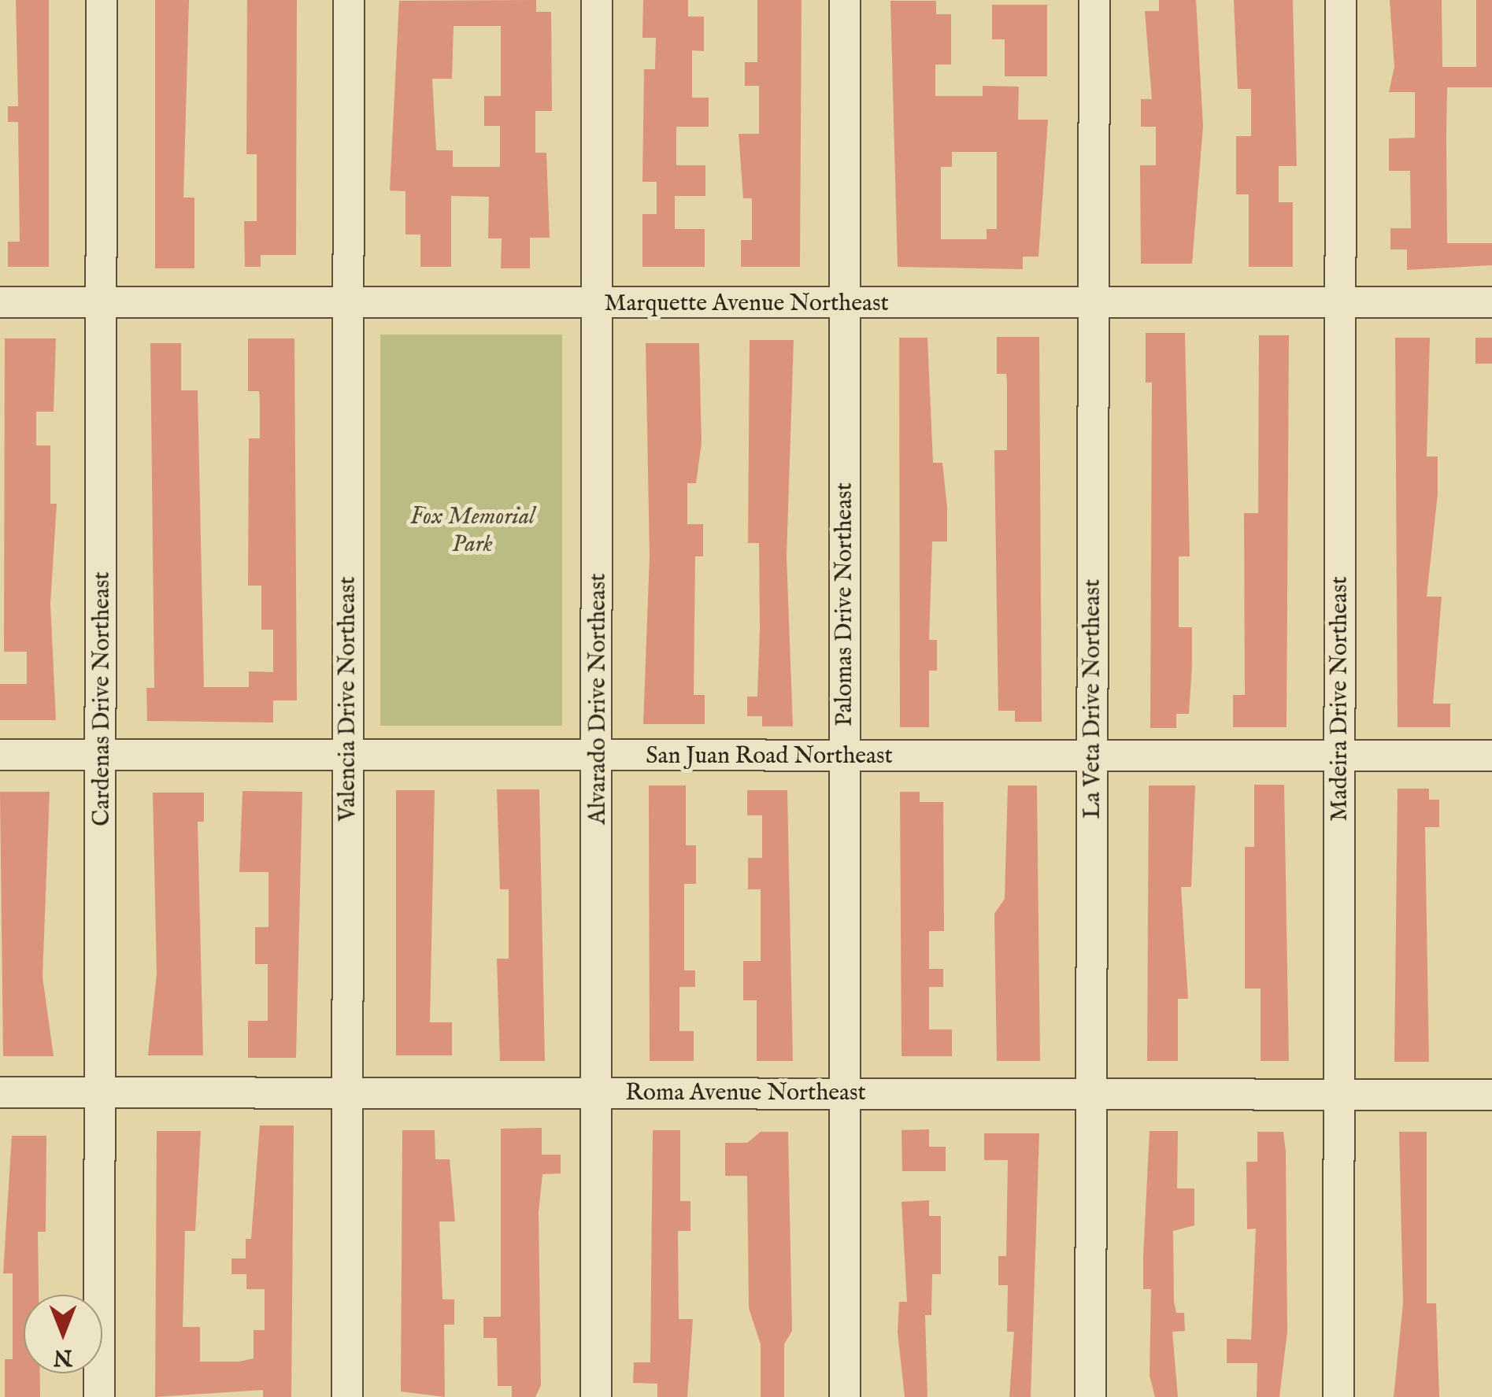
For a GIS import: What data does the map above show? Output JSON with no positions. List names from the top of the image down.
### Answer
{
  "streets": {
    "street": [
      "Marquette Avenue Northeast",
      "Palomas Drive Northeast",
      "Cardenas Drive Northeast",
      "Valencia Drive Northeast",
      "Alvarado Drive Northeast",
      "La Veta Drive Northeast",
      "Madeira Drive Northeast",
      "San Juan Road Northeast",
      "Roma Avenue Northeast"
    ]
  },
  "crossings": [
    ["Marquette Avenue Northeast", "Palomas Drive Northeast"],
    ["Marquette Avenue Northeast", "Cardenas Drive Northeast"],
    ["Marquette Avenue Northeast", "Valencia Drive Northeast"],
    ["Marquette Avenue Northeast", "Alvarado Drive Northeast"],
    ["Marquette Avenue Northeast", "La Veta Drive Northeast"],
    ["Marquette Avenue Northeast", "Madeira Drive Northeast"],
    ["Palomas Drive Northeast", "San Juan Road Northeast"],
    ["Palomas Drive Northeast", "Roma Avenue Northeast"],
    ["Cardenas Drive Northeast", "San Juan Road Northeast"],
    ["Cardenas Drive Northeast", "Roma Avenue Northeast"],
    ["Valencia Drive Northeast", "San Juan Road Northeast"],
    ["Valencia Drive Northeast", "Roma Avenue Northeast"],
    ["Alvarado Drive Northeast", "San Juan Road Northeast"],
    ["Alvarado Drive Northeast", "Roma Avenue Northeast"],
    ["La Veta Drive Northeast", "San Juan Road Northeast"],
    ["La Veta Drive Northeast", "Roma Avenue Northeast"],
    ["Madeira Drive Northeast", "San Juan Road Northeast"],
    ["Madeira Drive Northeast", "Roma Avenue Northeast"]
  ],
  "parks": ["Fox Memorial Park"],
  "north": "bottom"
}
